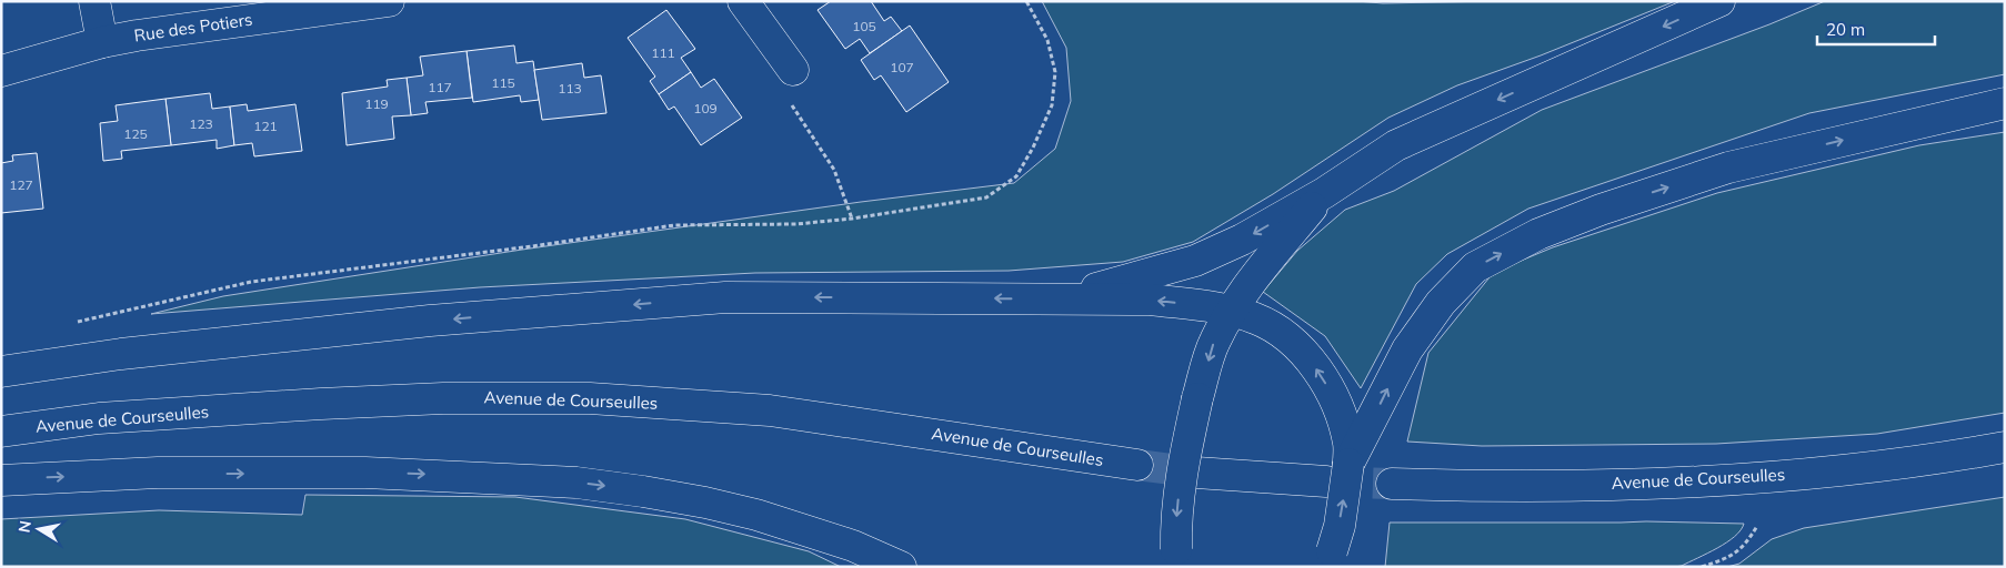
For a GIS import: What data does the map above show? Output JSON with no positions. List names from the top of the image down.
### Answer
{
  "streets": {
    "main road": ["Rue des Potiers", "Avenue de Courseulles"]
  },
  "house_numbers": [
    "105",
    "111",
    "107",
    "115",
    "117",
    "113",
    "119",
    "109",
    "123",
    "121",
    "125",
    "127"
  ],
  "scale_bar": "20 m",
  "north": "left"
}
